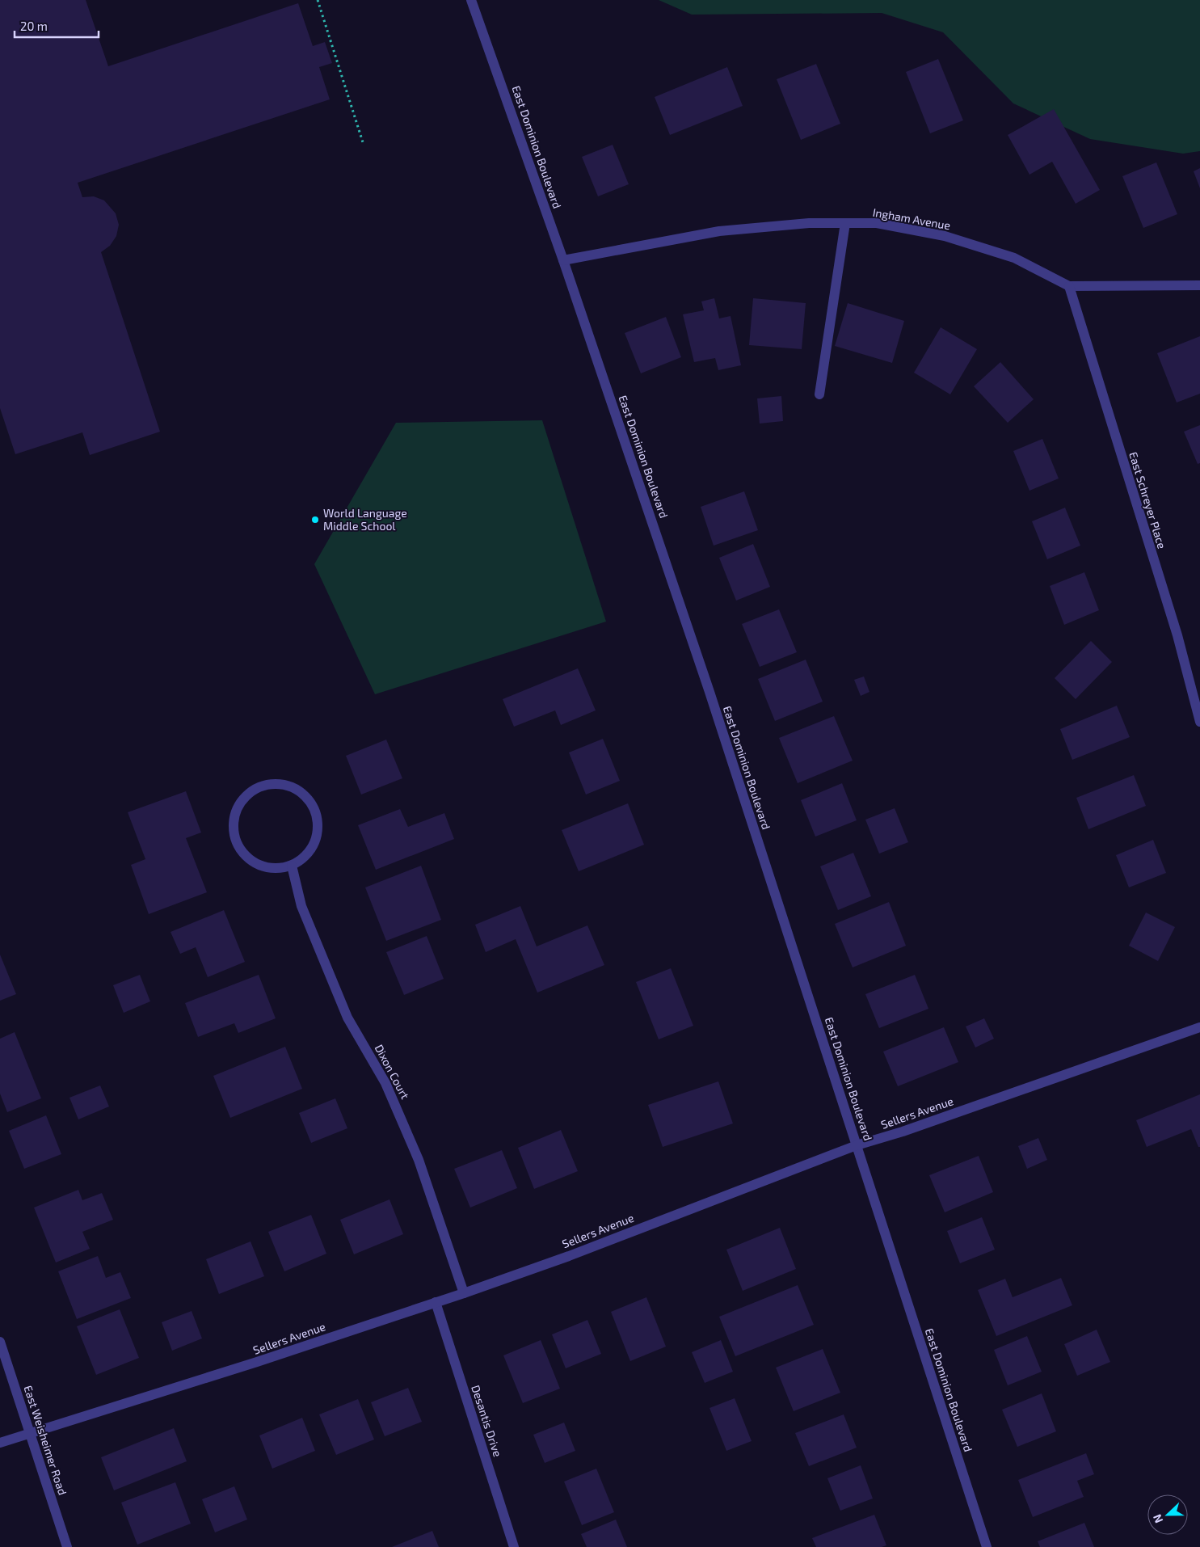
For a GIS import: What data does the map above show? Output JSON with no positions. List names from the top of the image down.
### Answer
{
  "streets": {
    "street": [
      "East Dominion Boulevard",
      "Ingham Avenue",
      "East Schreyer Place",
      "Dixon Court",
      "Sellers Avenue",
      "Desantis Drive",
      "East Weisheimer Road"
    ]
  },
  "crossings": [
    ["East Dominion Boulevard", "Ingham Avenue"],
    ["East Dominion Boulevard", "Sellers Avenue"],
    ["Ingham Avenue", "East Schreyer Place"],
    ["Dixon Court", "Sellers Avenue"],
    ["Sellers Avenue", "Desantis Drive"],
    ["Sellers Avenue", "East Weisheimer Road"]
  ],
  "places": ["World Language Middle School"],
  "scale_bar": "20 m",
  "north": "left"
}
